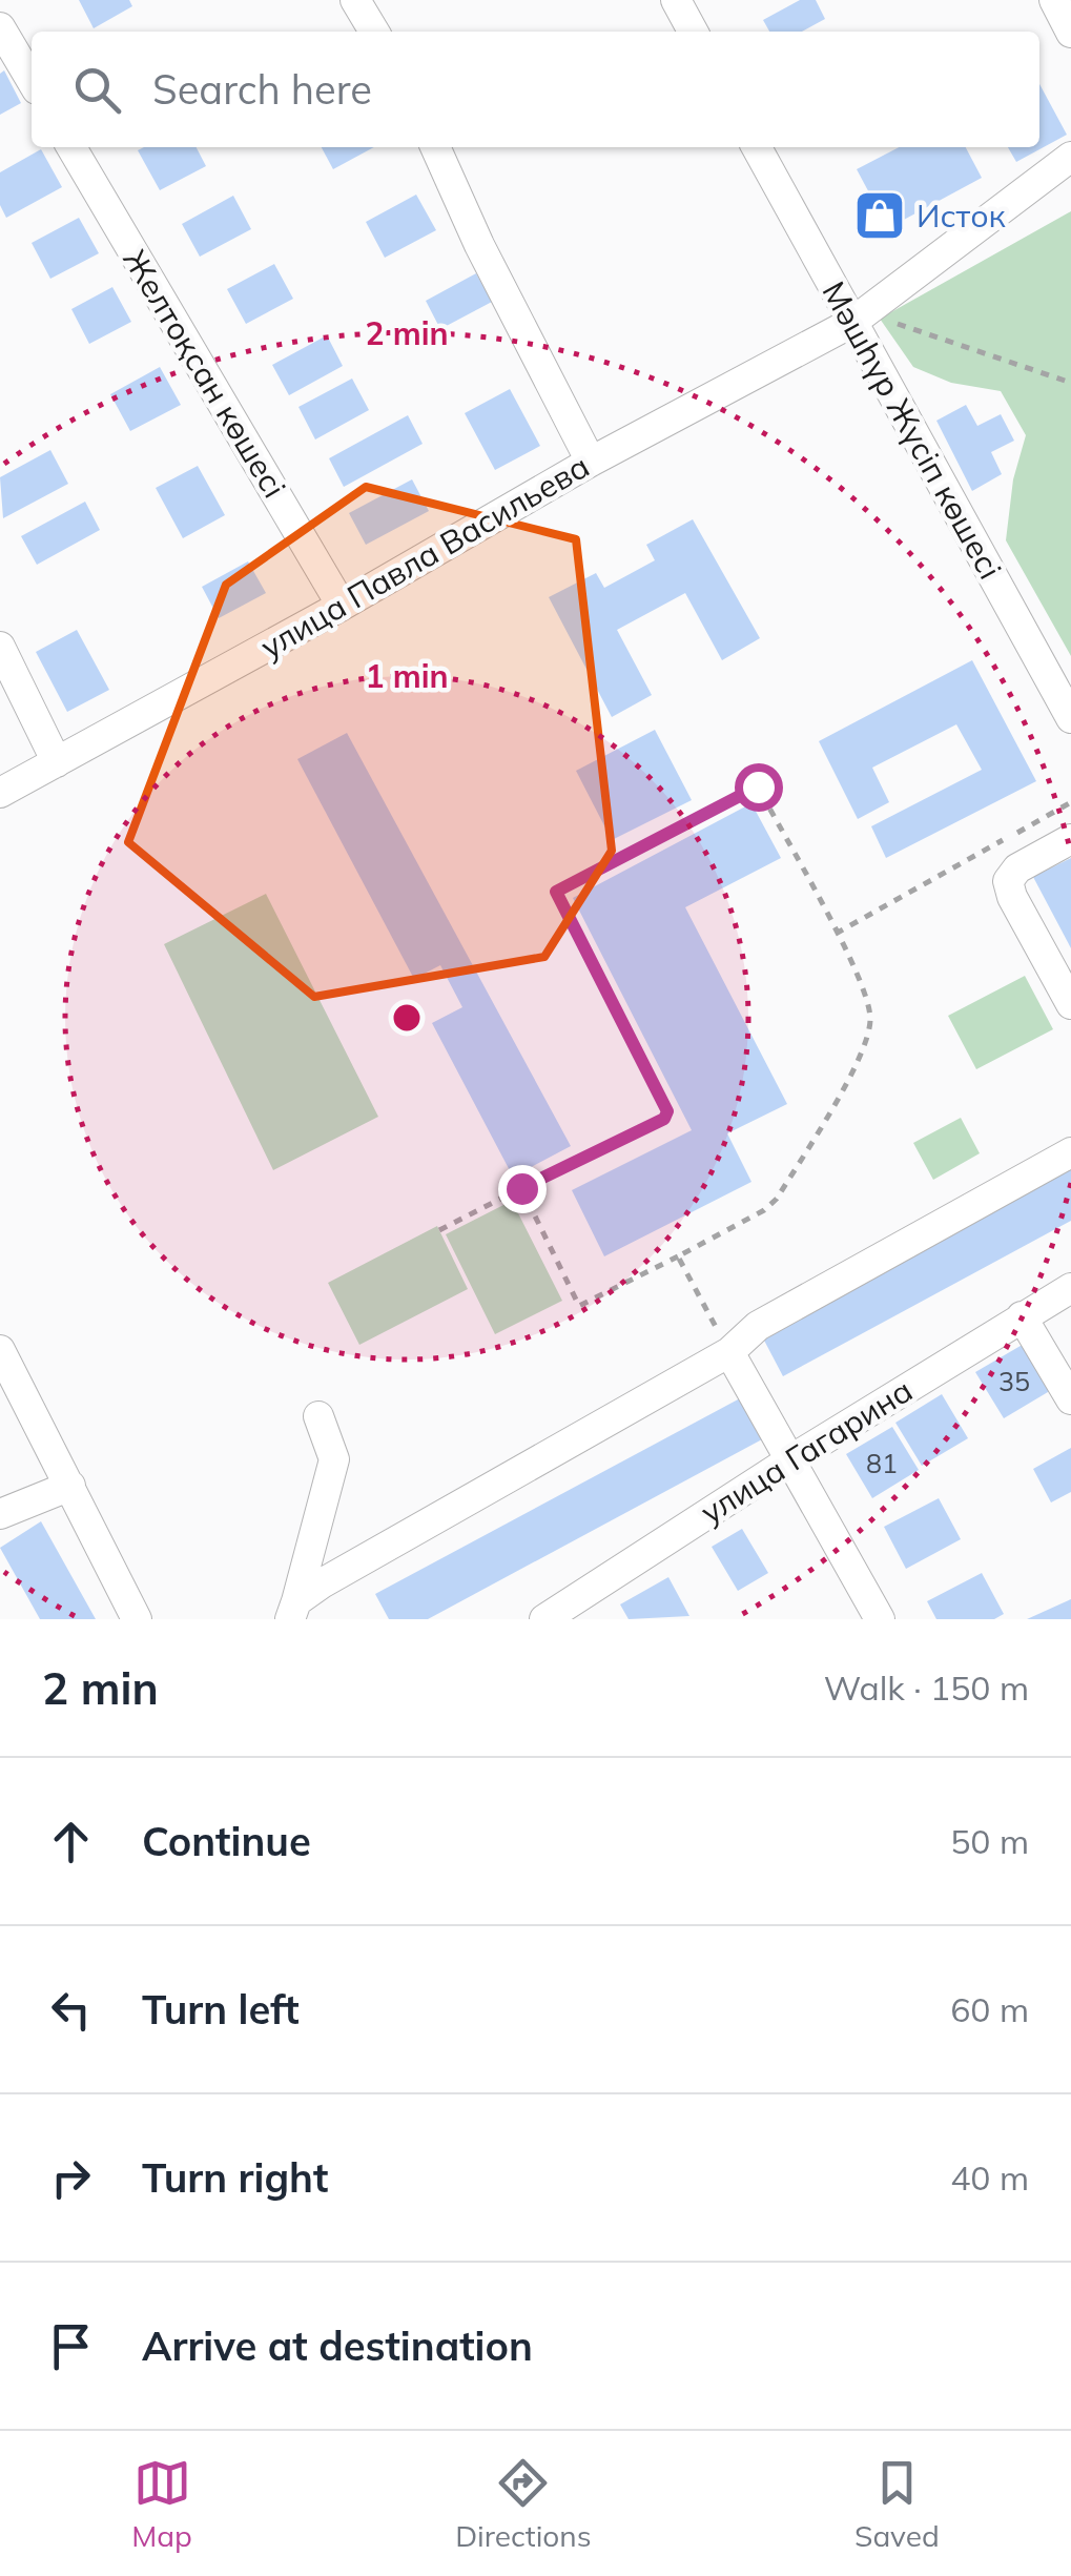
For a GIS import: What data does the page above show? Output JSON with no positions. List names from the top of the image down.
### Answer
{
  "streets": {
    "street": [
      "Желтоқсан көшесі",
      "Мәшһүр Жүсіп көшесі",
      "улица Павла Васильева",
      "улица Гагарина"
    ]
  },
  "crossings": [
    ["Желтоқсан көшесі", "улица Павла Васильева"],
    ["Мәшһүр Жүсіп көшесі", "улица Павла Васильева"]
  ],
  "places": {
    "shop": ["Исток"]
  },
  "house_numbers": ["35", "81"],
  "page": {
    "search": "Search here",
    "heading": ["2 min", "Walk · 150 m"],
    "list": [
      ["Continue", "50 m"],
      ["Turn left", "60 m"],
      ["Turn right", "40 m"],
      "Arrive at destination"
    ],
    "nav": ["Map", "Directions", "Saved"]
  },
  "rings": ["2 min", "1 min"]
}
